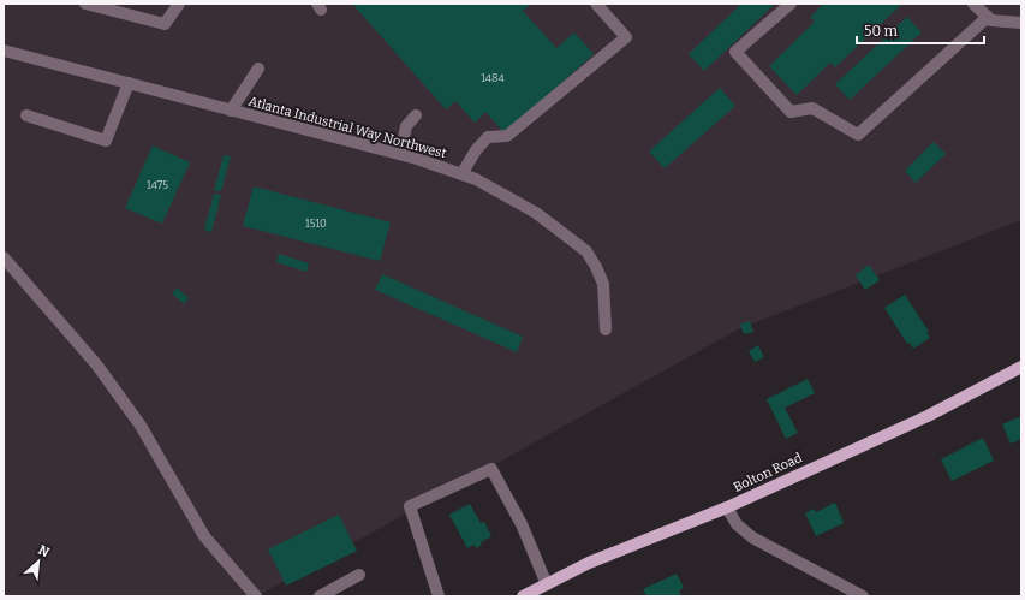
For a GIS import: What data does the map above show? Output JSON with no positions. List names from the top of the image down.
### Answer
{
  "streets": {
    "main road": ["Bolton Road"],
    "street": ["Atlanta Industrial Way Northwest"]
  },
  "house_numbers": ["1484", "1475", "1510"],
  "scale_bar": "50 m",
  "north": "top right"
}
